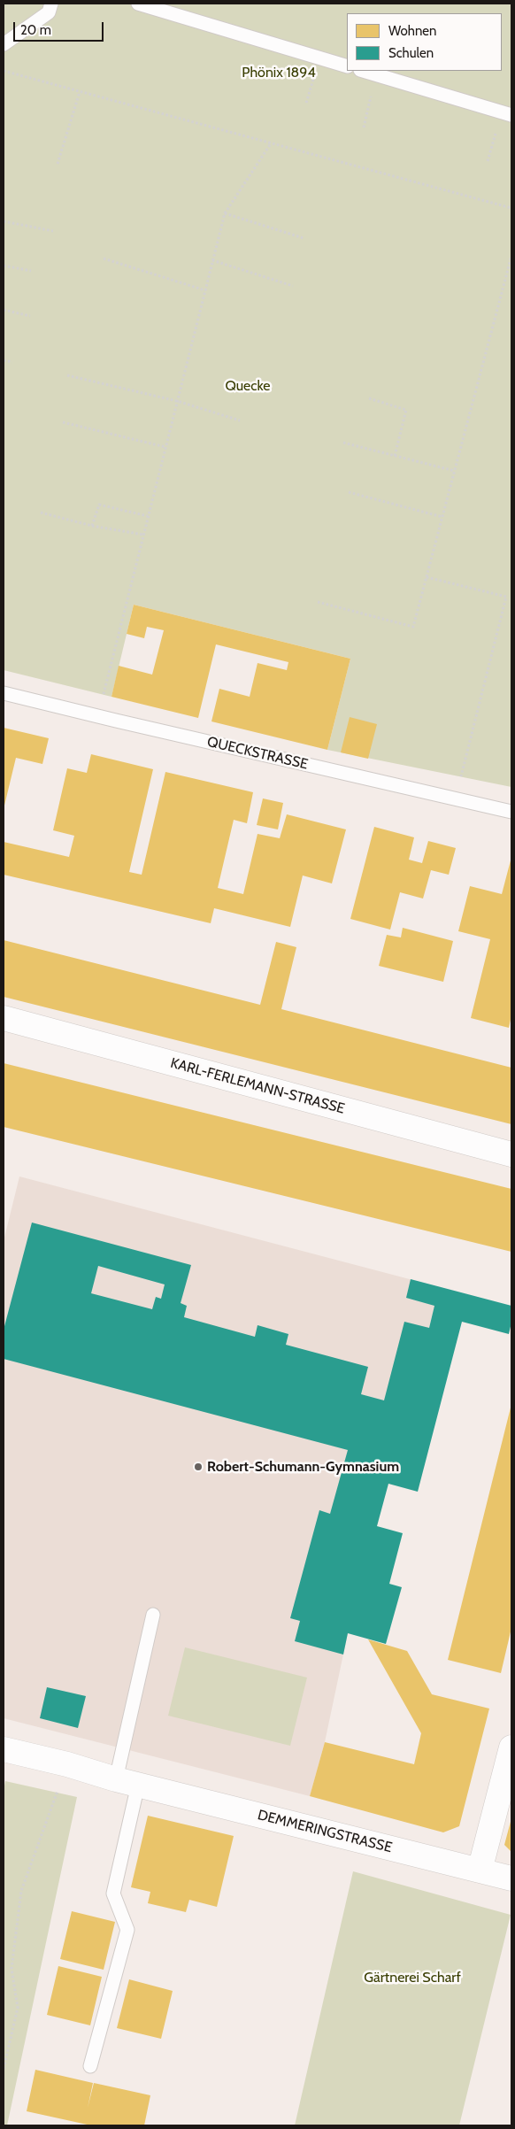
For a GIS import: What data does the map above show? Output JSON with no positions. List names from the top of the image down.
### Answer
{
  "streets": {
    "street": ["KARL-FERLEMANN-STRASSE", "DEMMERINGSTRASSE"],
    "lane": ["QUECKSTRASSE"]
  },
  "parks": ["Phönix 1894", "Quecke", "Gärtnerei Scharf"],
  "places": ["Robert-Schumann-Gymnasium"],
  "legend": ["Wohnen", "Schulen"],
  "scale_bar": "20 m"
}
